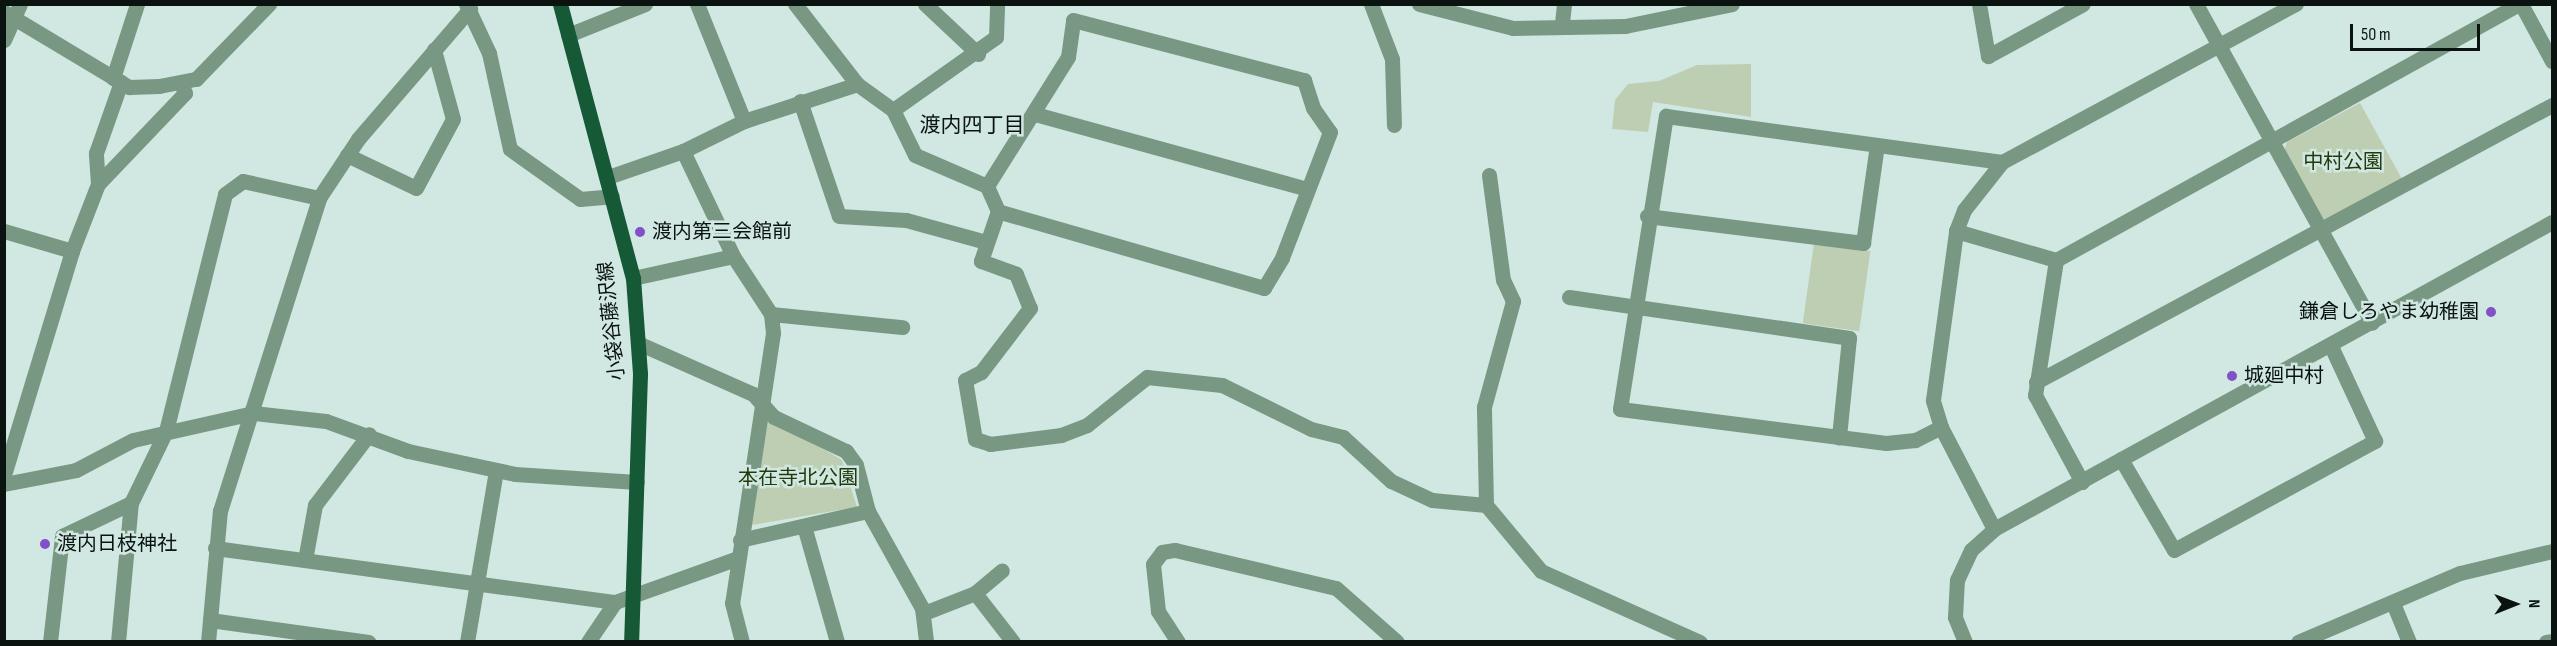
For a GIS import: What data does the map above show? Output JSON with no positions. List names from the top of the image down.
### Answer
{
  "streets": {
    "main road": ["小袋谷藤沢線"]
  },
  "districts": ["渡内四丁目"],
  "parks": ["中村公園", "本在寺北公園"],
  "places": [
    "渡内第三会館前",
    "鎌倉しろやま幼稚園",
    "城廻中村",
    "渡内日枝神社"
  ],
  "scale_bar": "50 m",
  "north": "right"
}
